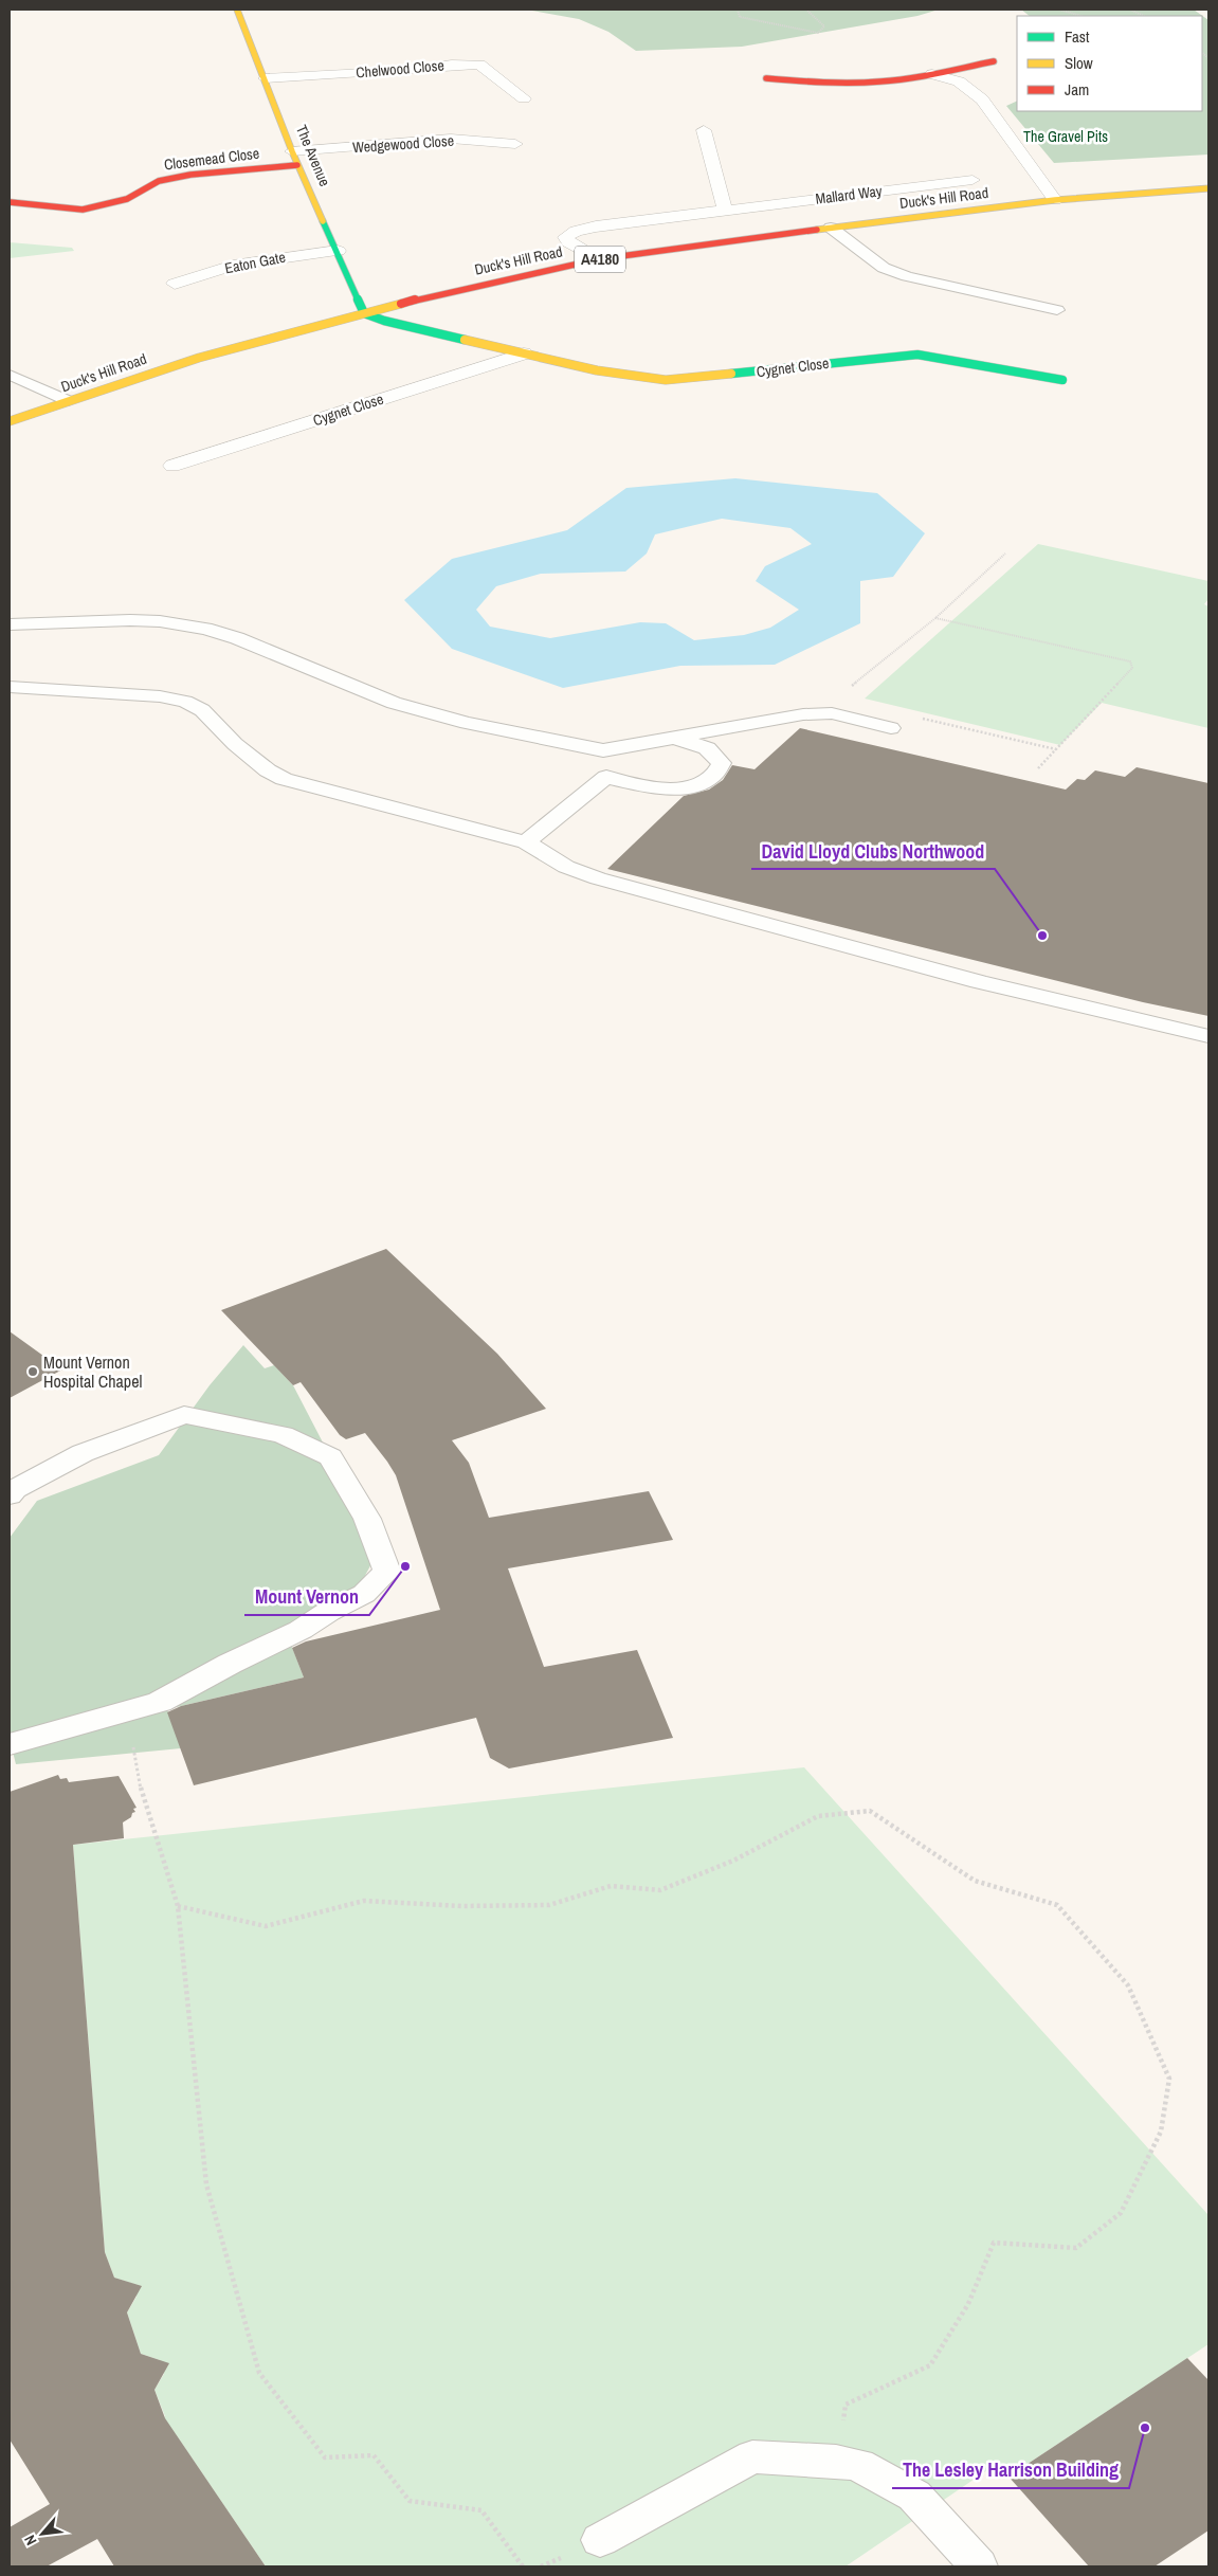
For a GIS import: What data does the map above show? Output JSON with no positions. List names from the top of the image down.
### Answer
{
  "streets": {
    "street": [
      "Chelwood Close",
      "Wedgewood Close",
      "The Avenue",
      "Closemead Close",
      "Mallard Way",
      "Duck's Hill Road",
      "A4180",
      "Eaton Gate",
      "Cygnet Close"
    ]
  },
  "crossings": [
    ["Chelwood Close", "The Avenue"],
    ["Wedgewood Close", "The Avenue"],
    ["Wedgewood Close", "Closemead Close"],
    ["The Avenue", "Closemead Close"],
    ["The Avenue", "Duck's Hill Road"],
    ["The Avenue", "Eaton Gate"],
    ["The Avenue", "Cygnet Close"],
    ["Mallard Way", "Duck's Hill Road"],
    ["Duck's Hill Road", "Cygnet Close"]
  ],
  "parks": ["The Gravel Pits"],
  "places": [
    "David Lloyd Clubs Northwood",
    "Mount Vernon Hospital Chapel",
    "Mount Vernon",
    "The Lesley Harrison Building"
  ],
  "legend": ["Fast", "Slow", "Jam"],
  "north": "bottom left"
}
